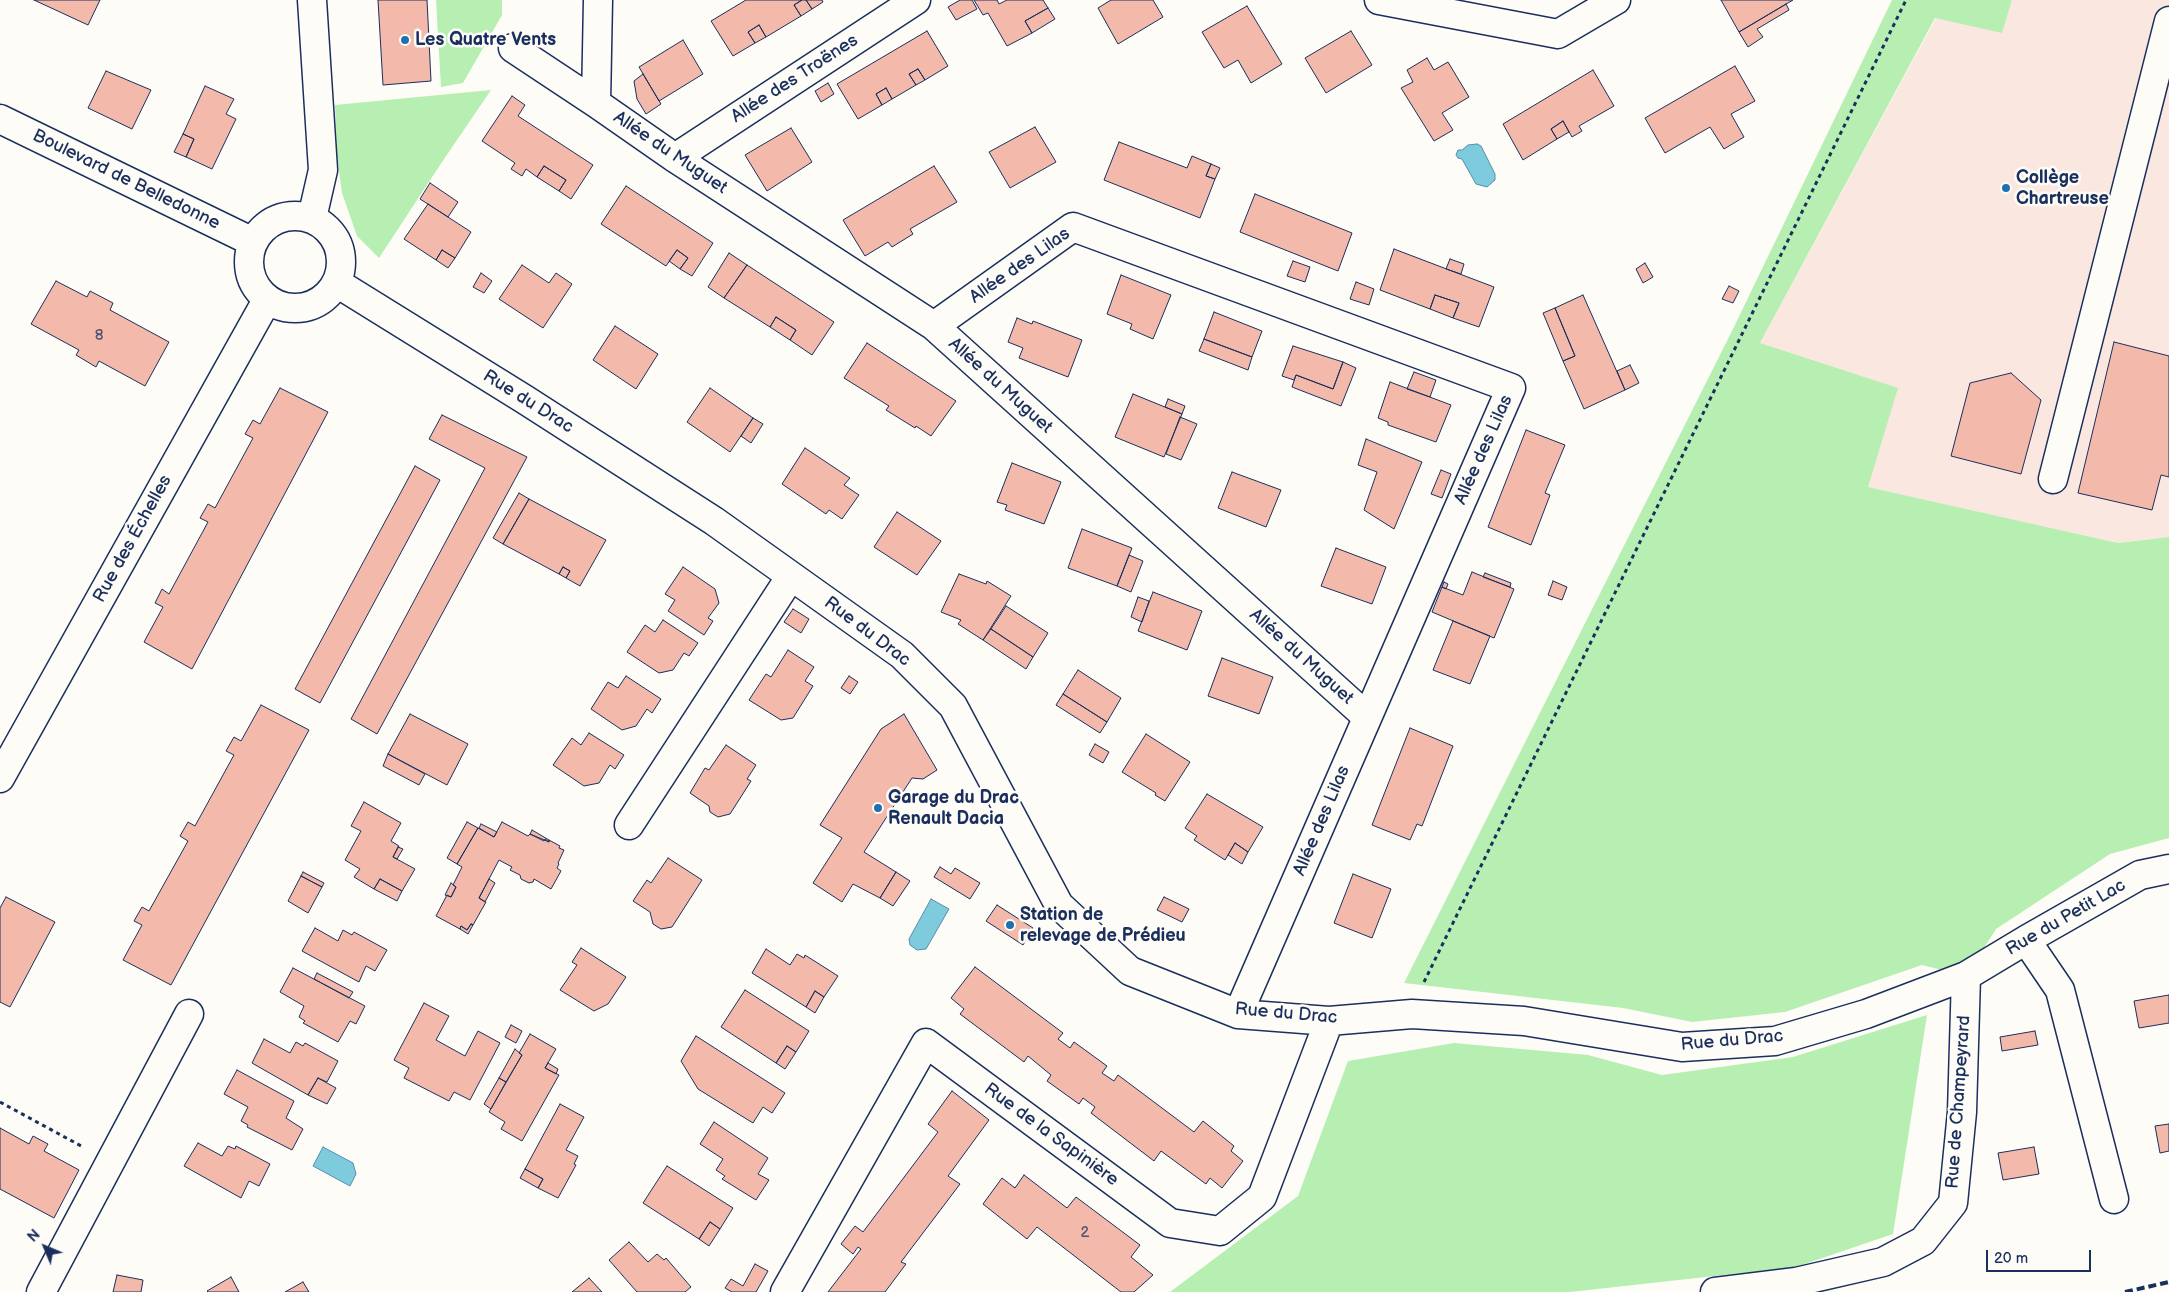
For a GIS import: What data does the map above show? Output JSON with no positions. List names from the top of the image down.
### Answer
{
  "streets": {
    "street": [
      "Allée des Troënes",
      "Allée du Muguet",
      "Boulevard de Belledonne",
      "Allée des Lilas",
      "Rue du Drac",
      "Rue des Échelles",
      "Rue du Petit Lac",
      "Rue de Champeyrard",
      "Rue de la Sapinière"
    ]
  },
  "crossings": [
    ["Allée des Troënes", "Allée du Muguet"],
    ["Allée du Muguet", "Allée des Lilas"],
    ["Boulevard de Belledonne", "Rue du Drac"],
    ["Boulevard de Belledonne", "Rue des Échelles"],
    ["Allée des Lilas", "Rue du Drac"],
    ["Rue du Drac", "Rue des Échelles"],
    ["Rue du Drac", "Rue du Petit Lac"],
    ["Rue du Drac", "Rue de Champeyrard"],
    ["Rue du Drac", "Rue de la Sapinière"],
    ["Rue du Petit Lac", "Rue de Champeyrard"]
  ],
  "places": [
    "Les Quatre Vents",
    "Collège Chartreuse",
    "Garage du Drac Renault Dacia",
    "Station de relevage de Prédieu"
  ],
  "house_numbers": ["8", "2"],
  "scale_bar": "20 m",
  "north": "top left"
}
